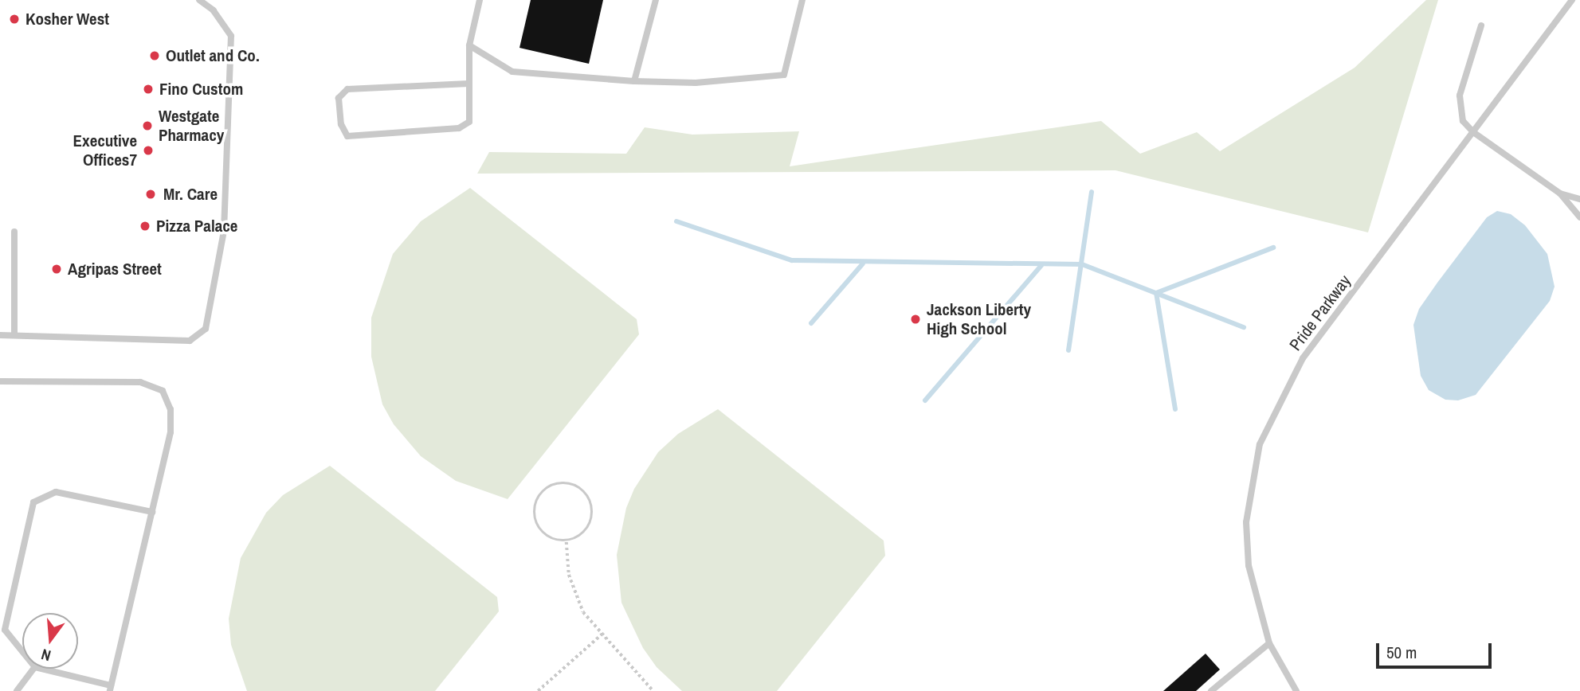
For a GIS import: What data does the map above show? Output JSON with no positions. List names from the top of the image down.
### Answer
{
  "streets": {
    "lane": ["Pride Parkway"]
  },
  "places": [
    "Kosher West",
    "Outlet and Co.",
    "Fino Custom",
    "Westgate Pharmacy",
    "Executive Offices7",
    "Mr. Care",
    "Pizza Palace",
    "Agripas Street",
    "Jackson Liberty High School"
  ],
  "scale_bar": "50 m",
  "north": "bottom"
}
